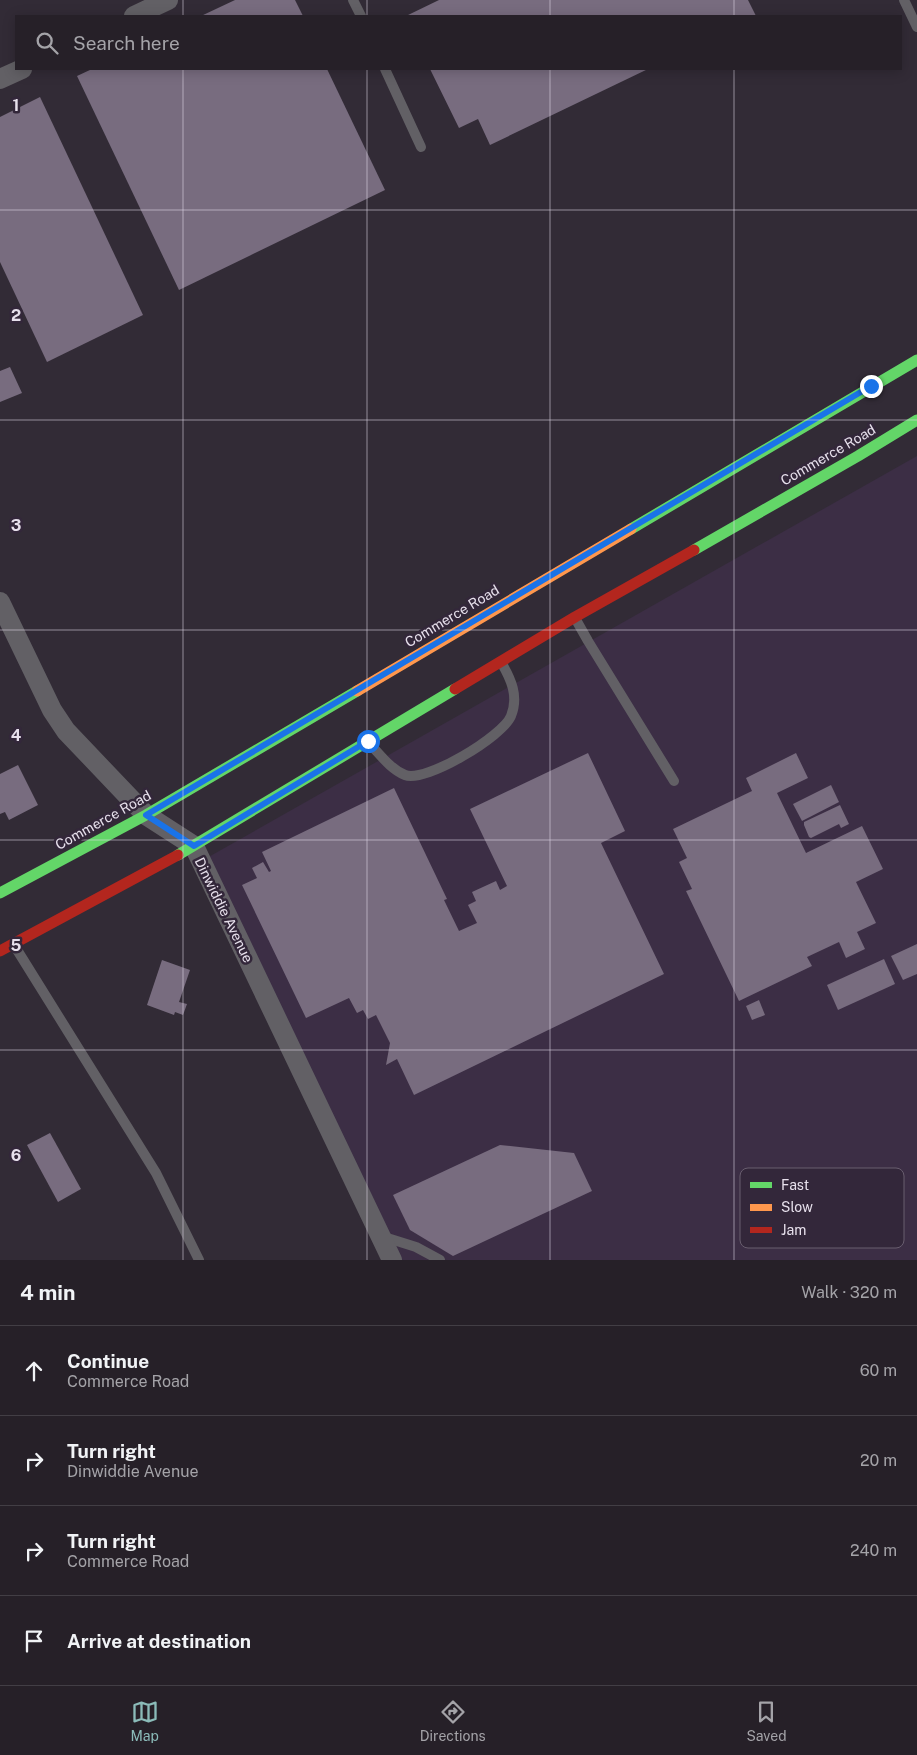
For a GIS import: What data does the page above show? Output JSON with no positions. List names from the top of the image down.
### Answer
{
  "streets": {
    "main road": ["Commerce Road"],
    "street": ["Dinwiddie Avenue"]
  },
  "crossings": [
    ["Commerce Road", "Dinwiddie Avenue"]
  ],
  "legend": ["Fast", "Slow", "Jam"],
  "page": {
    "search": "Search here",
    "heading": ["4 min", "Walk · 320 m"],
    "list": [
      ["Continue", "Commerce Road", "60 m"],
      ["Turn right", "Dinwiddie Avenue", "20 m"],
      ["Turn right", "Commerce Road", "240 m"],
      "Arrive at destination"
    ],
    "nav": ["Map", "Directions", "Saved"]
  },
  "grid": {
    "rows": [
      "1",
      "2",
      "3",
      "4",
      "5",
      "6"
    ]
  }
}
